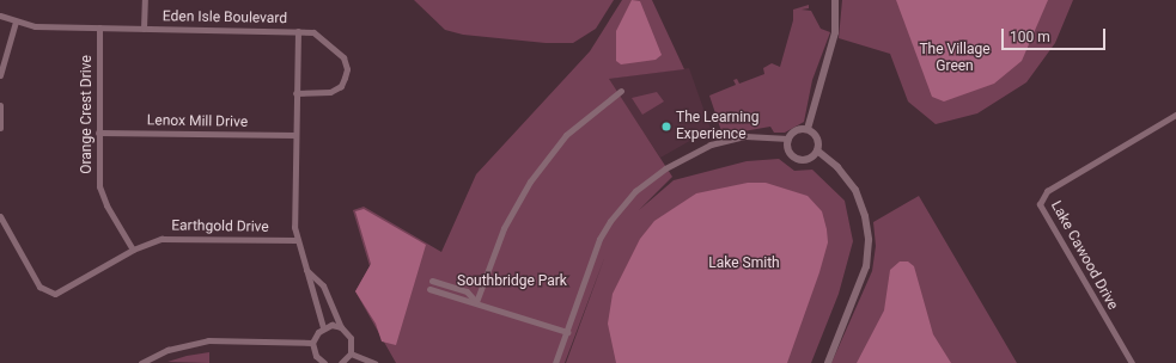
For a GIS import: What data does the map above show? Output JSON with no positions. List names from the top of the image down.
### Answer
{
  "streets": {
    "street": [
      "Eden Isle Boulevard",
      "Orange Crest Drive",
      "Lenox Mill Drive",
      "Earthgold Drive",
      "Lake Cawood Drive"
    ]
  },
  "crossings": [
    ["Eden Isle Boulevard", "Orange Crest Drive"],
    ["Eden Isle Boulevard", "Lenox Mill Drive"],
    ["Eden Isle Boulevard", "Earthgold Drive"],
    ["Orange Crest Drive", "Lenox Mill Drive"],
    ["Orange Crest Drive", "Earthgold Drive"]
  ],
  "parks": ["The Village Green", "Lake Smith", "Southbridge Park"],
  "places": ["The Learning Experience"],
  "scale_bar": "100 m"
}
